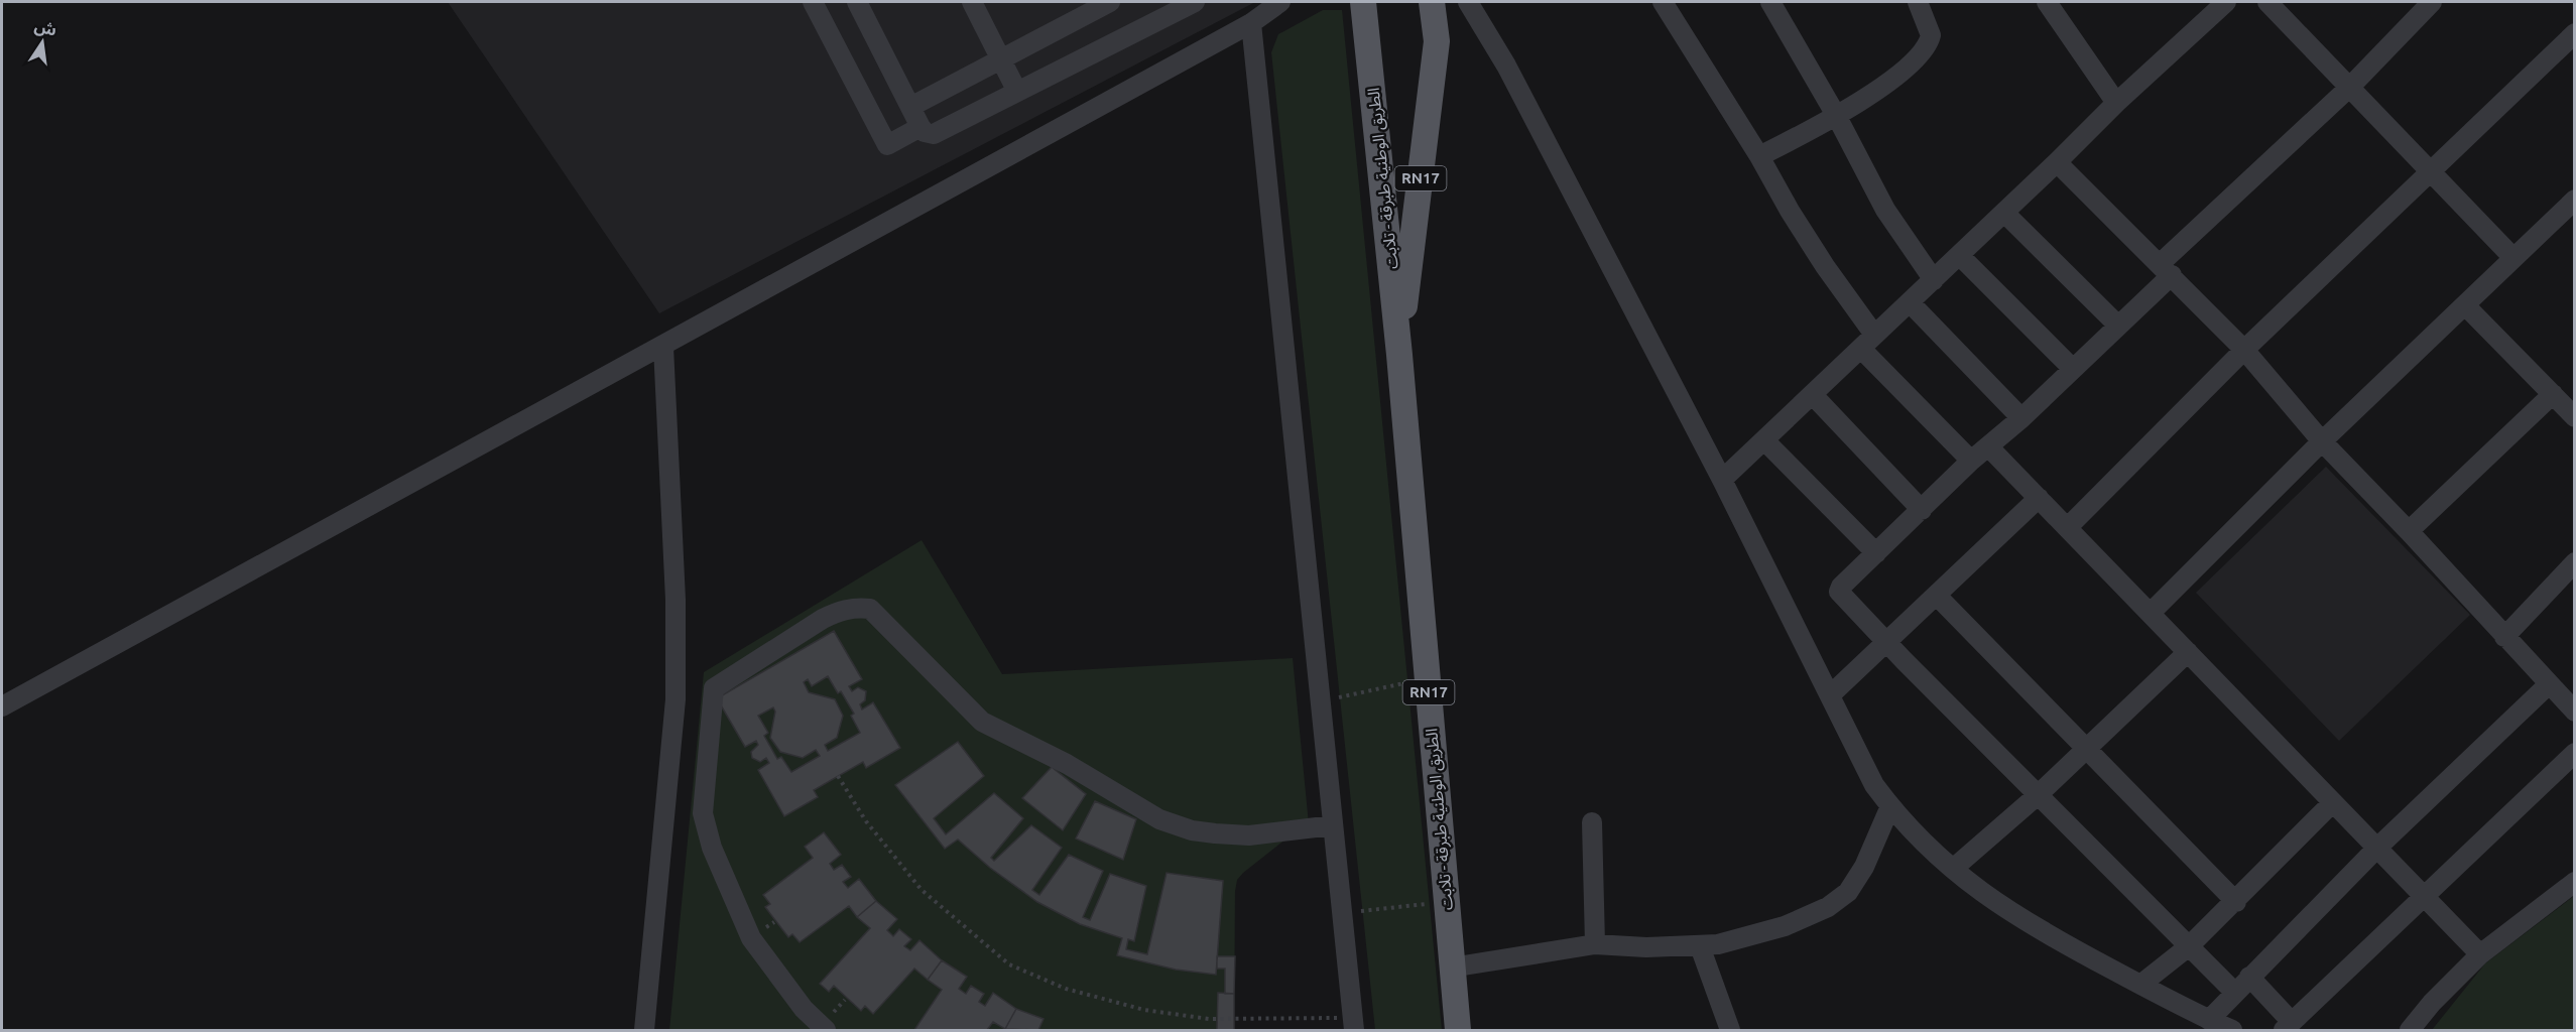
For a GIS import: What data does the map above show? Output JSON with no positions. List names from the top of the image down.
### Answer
{
  "streets": {
    "main road": ["الطريق الوطنية طبرقة - تلابت", "RN17"]
  },
  "north": "top"
}
